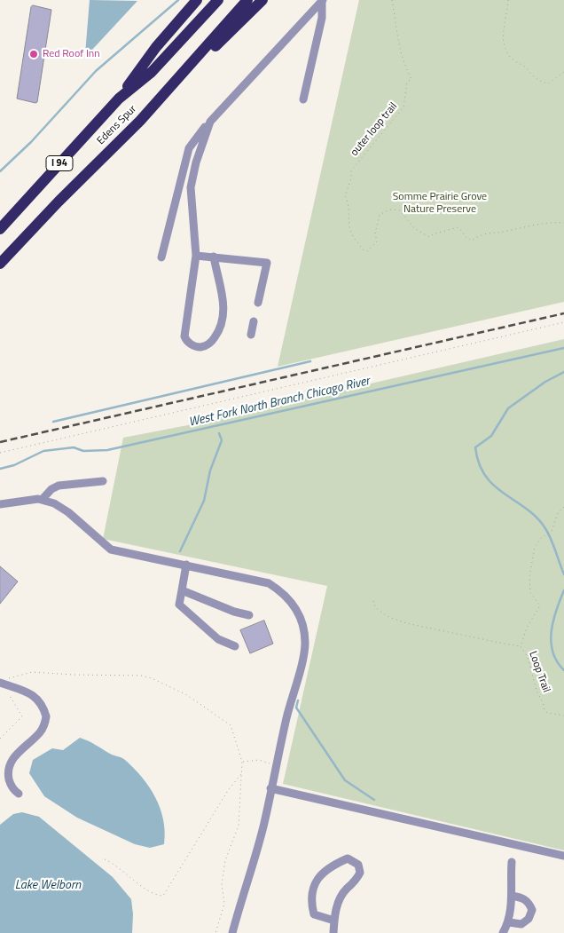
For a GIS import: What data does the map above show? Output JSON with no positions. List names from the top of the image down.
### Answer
{
  "streets": {
    "highway": ["Edens Spur", "I 94"],
    "path": ["outer loop trail", "Loop Trail"]
  },
  "water": ["West Fork North Branch Chicago River", "Lake Welborn"],
  "parks": ["Somme Prairie Grove Nature Preserve"],
  "places": ["Red Roof Inn"]
}
